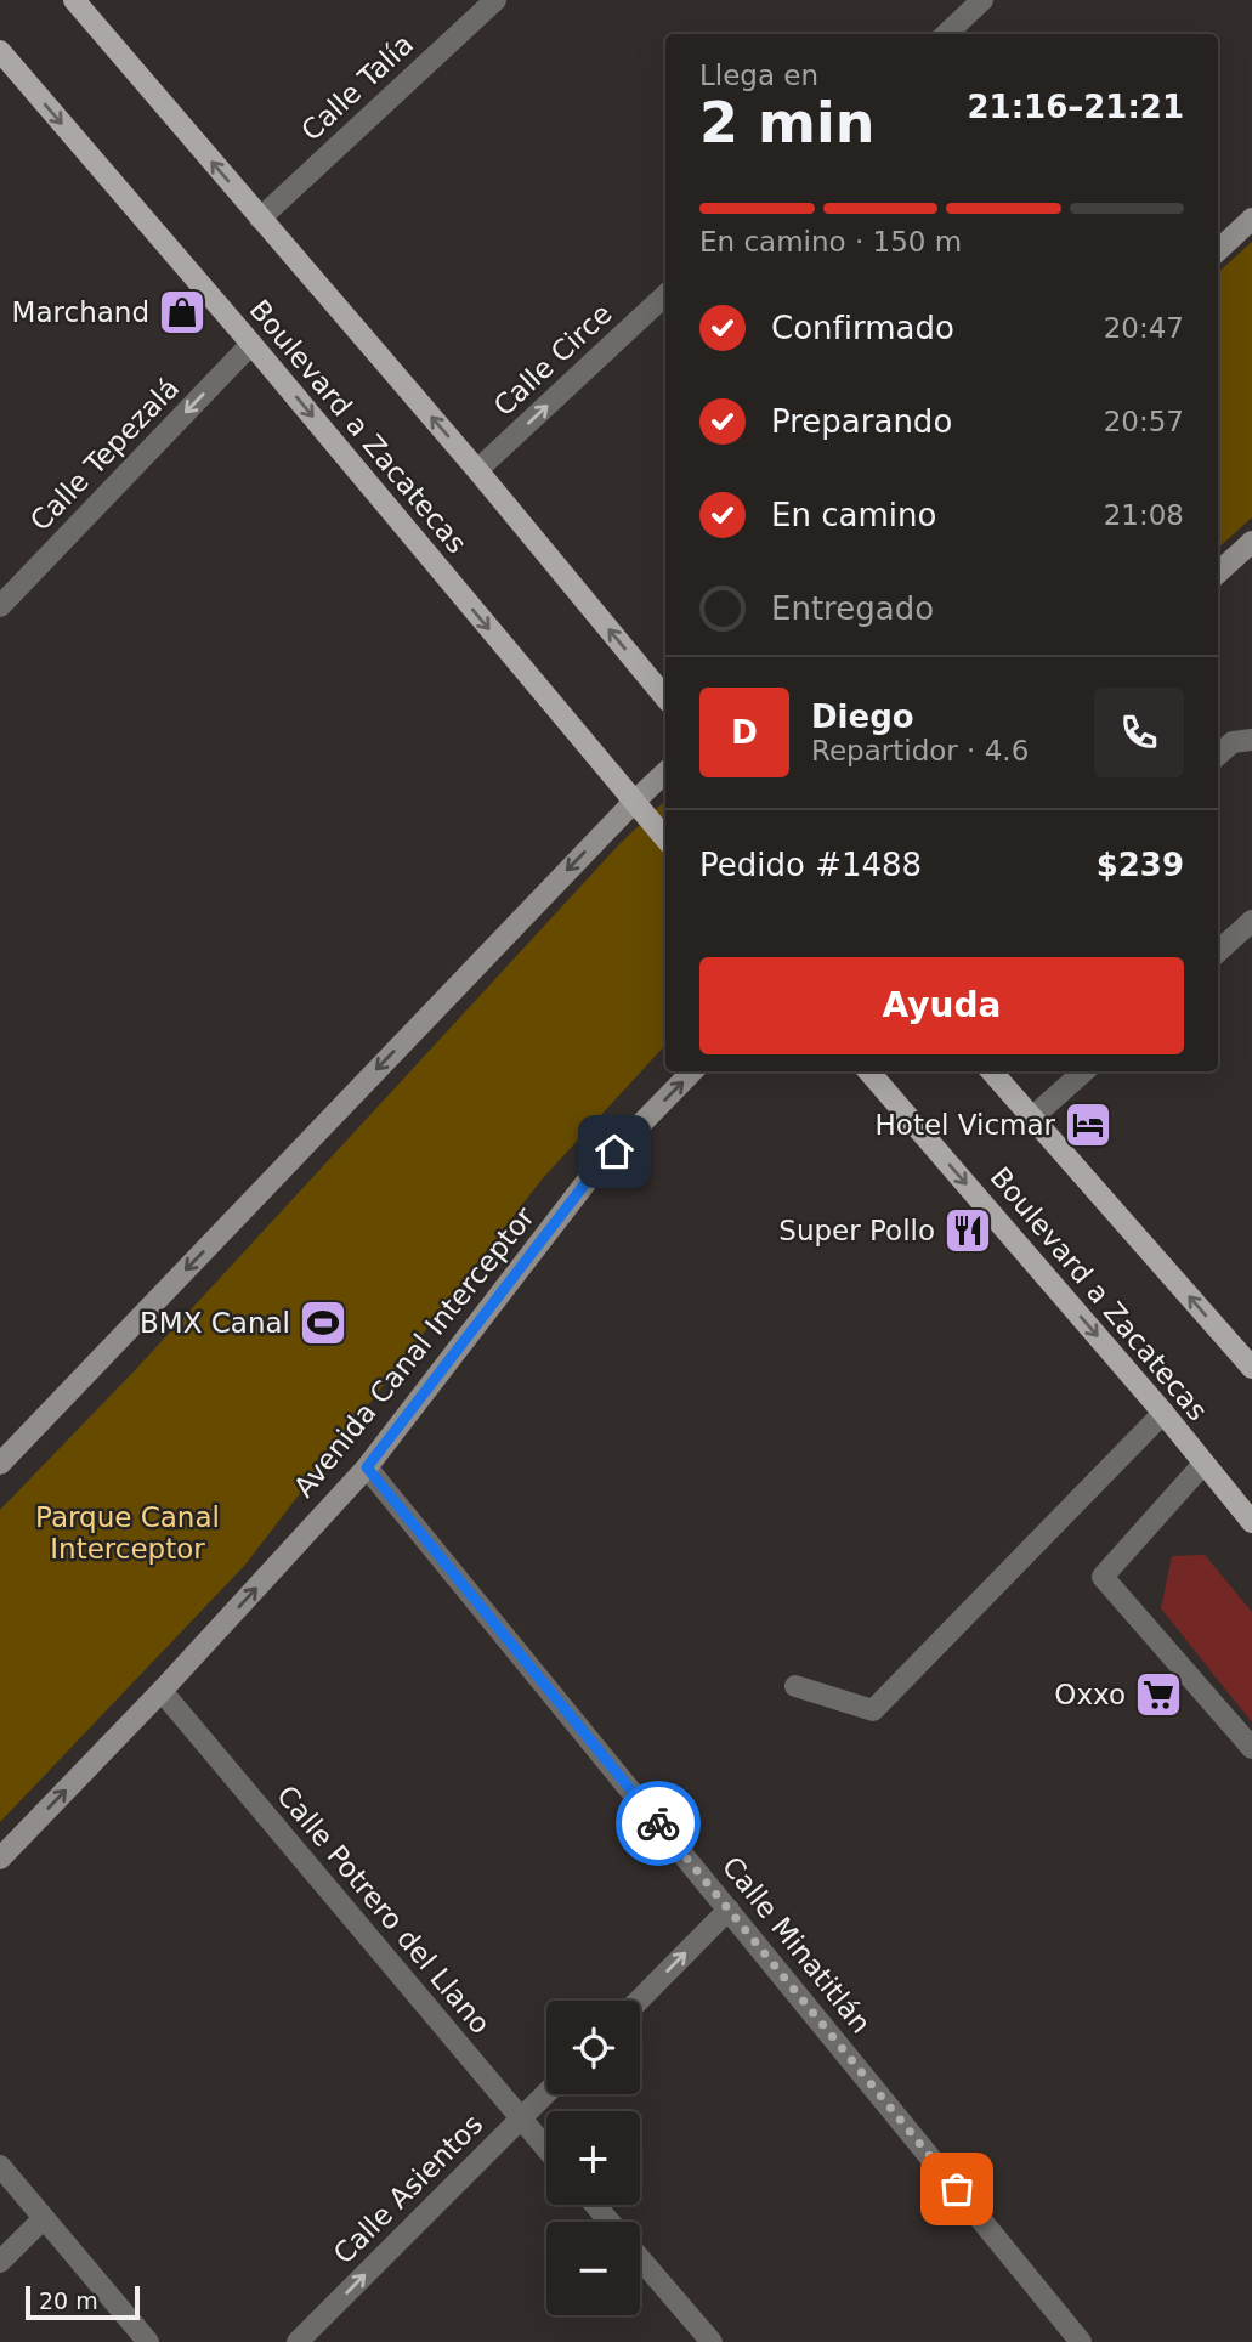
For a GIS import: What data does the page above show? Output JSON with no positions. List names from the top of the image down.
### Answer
{
  "streets": {
    "main road": ["Boulevard a Zacatecas", "Avenida Canal Interceptor"],
    "street": [
      "Calle Talía",
      "Calle Circe",
      "Calle Tepezalá",
      "Calle Potrero del Llano",
      "Calle Minatitlán",
      "Calle Asientos"
    ]
  },
  "crossings": [
    ["Boulevard a Zacatecas", "Calle Tepezalá"],
    ["Avenida Canal Interceptor", "Calle Potrero del Llano"],
    ["Avenida Canal Interceptor", "Calle Minatitlán"],
    ["Calle Potrero del Llano", "Calle Asientos"]
  ],
  "one_way": [
    "Calle Circe",
    "Calle Tepezalá",
    "Avenida Canal Interceptor",
    "Calle Asientos"
  ],
  "parks": ["Parque Canal Interceptor"],
  "places": {
    "shop": ["Marchand"],
    "hotel": ["Hotel Vicmar"],
    "restaurant": ["Super Pollo"],
    "sports": ["BMX Canal"],
    "supermarket": ["Oxxo"]
  },
  "scale_bar": "20 m",
  "page": {
    "heading": ["2 min", "Llega en", "21:16–21:21"],
    "panel": [
      "Diego",
      "Repartidor · 4.6",
      "Pedido #1488",
      "$239"
    ],
    "bar": "En camino · 150 m",
    "list": [
      ["Confirmado", "20:47"],
      ["Preparando", "20:57"],
      ["En camino", "21:08"],
      "Entregado"
    ],
    "round": "D",
    "buttons": "Ayuda",
    "map_buttons": ["+", "−"],
    "scale": "20 m"
  }
}
